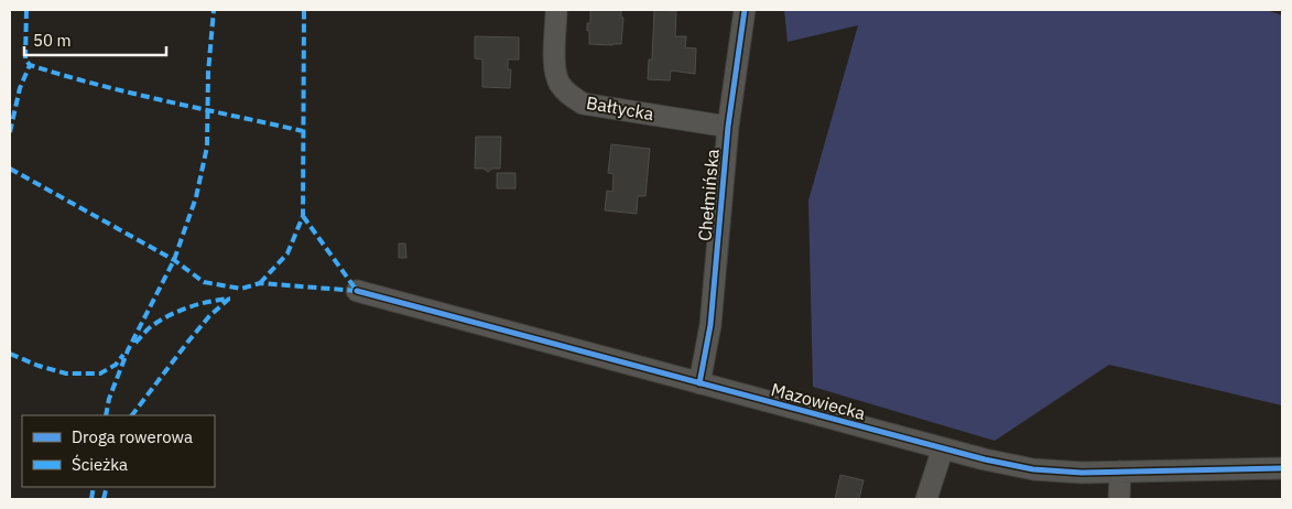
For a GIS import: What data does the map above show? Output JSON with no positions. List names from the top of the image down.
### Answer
{
  "streets": {
    "street": ["Bałtycka", "Chełmińska", "Mazowiecka"]
  },
  "crossings": [
    ["Bałtycka", "Chełmińska"],
    ["Chełmińska", "Mazowiecka"]
  ],
  "legend": ["Droga rowerowa", "Ścieżka"],
  "scale_bar": "50 m"
}
